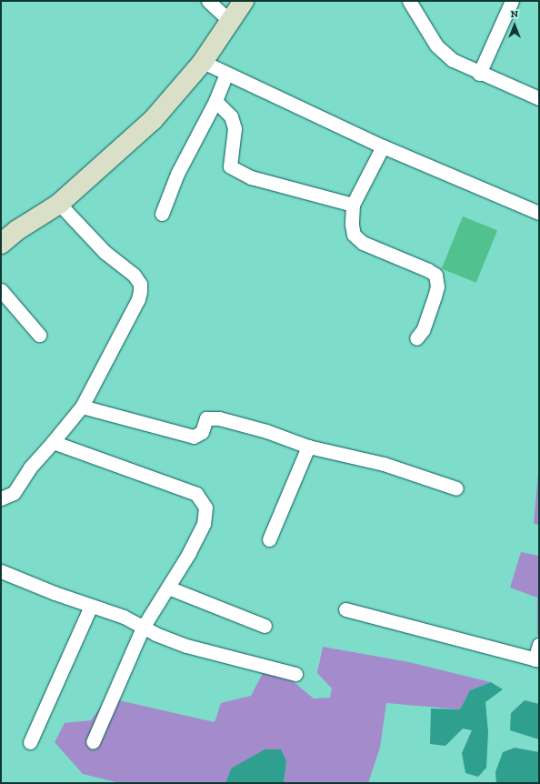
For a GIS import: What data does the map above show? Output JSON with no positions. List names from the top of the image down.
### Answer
{
  "north": "top"
}
